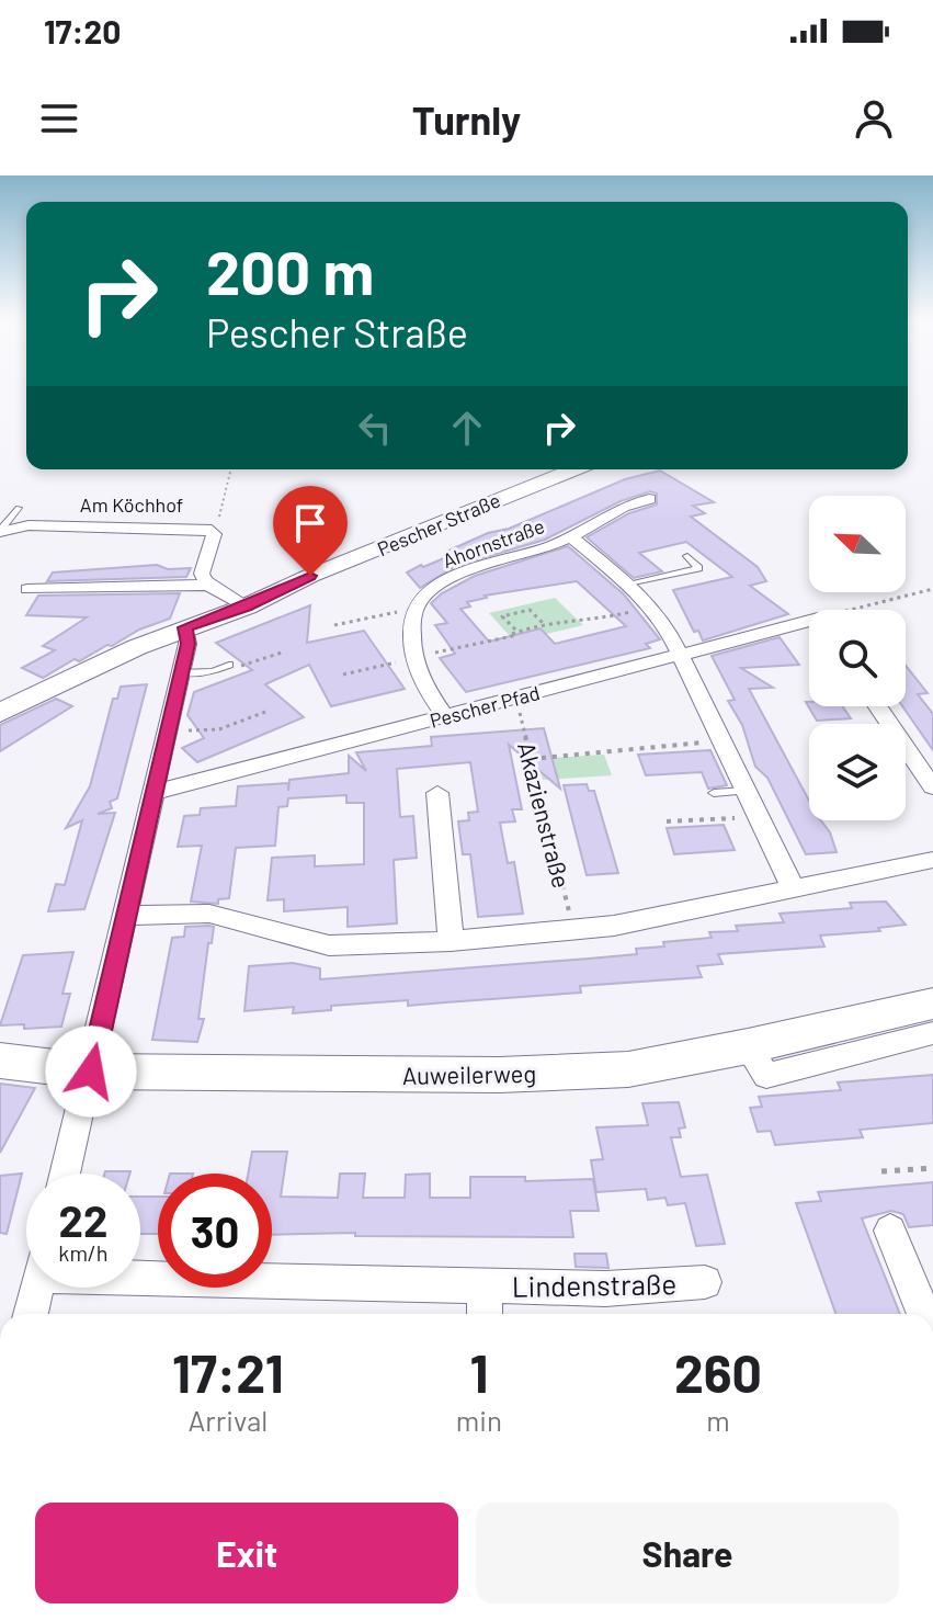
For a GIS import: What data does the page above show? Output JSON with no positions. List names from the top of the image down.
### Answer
{
  "streets": {
    "street": [
      "Am Köchhof",
      "Pescher Straße",
      "Ahornstraße",
      "Pescher Pfad",
      "Auweilerweg",
      "Lindenstraße"
    ],
    "path": ["Akazienstraße"]
  },
  "crossings": [
    ["Pescher Pfad", "Akazienstraße"]
  ],
  "north": "top left",
  "page": {
    "status": "17:20",
    "header": "Turnly",
    "turn": ["200 m", "Pescher Straße"],
    "speed": "22 km/h",
    "limit": "30",
    "eta": [
      "17:21",
      "Arrival",
      "1",
      "min",
      "260",
      "m"
    ],
    "buttons": ["Exit", "Share"]
  }
}
